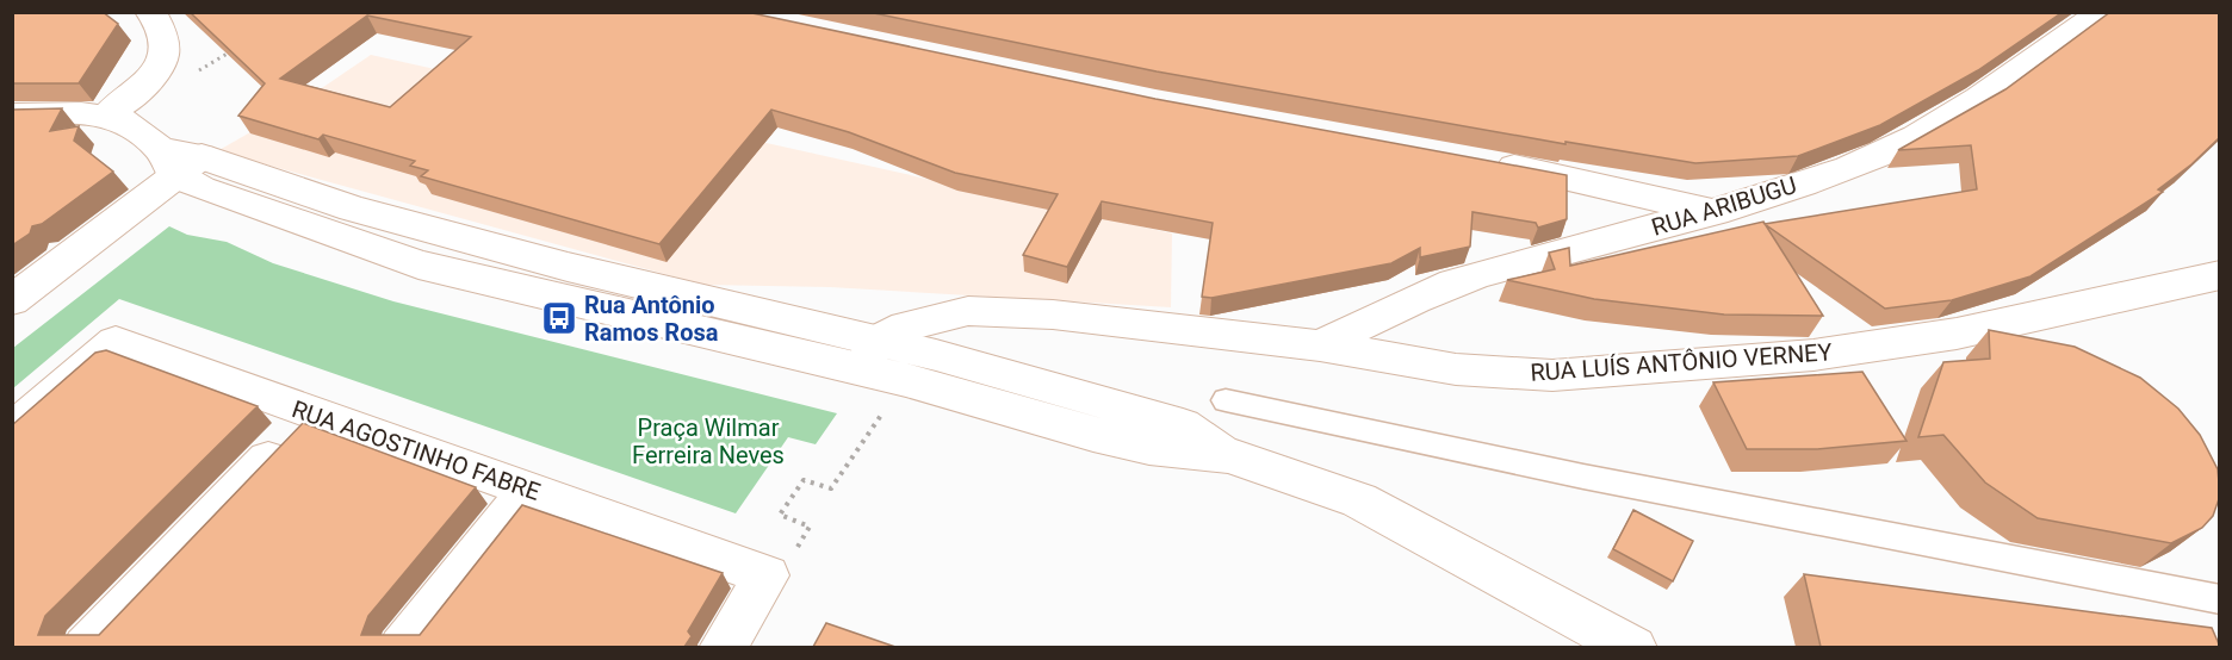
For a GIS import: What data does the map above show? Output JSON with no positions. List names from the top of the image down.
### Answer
{
  "streets": {
    "street": ["RUA ARIBUGU", "RUA LUÍS ANTÔNIO VERNEY", "RUA AGOSTINHO FABRE"]
  },
  "crossings": [
    ["RUA ARIBUGU", "RUA LUÍS ANTÔNIO VERNEY"]
  ],
  "parks": ["Praça Wilmar Ferreira Neves"],
  "places": {
    "bus stop": ["Rua Antônio Ramos Rosa"]
  }
}
